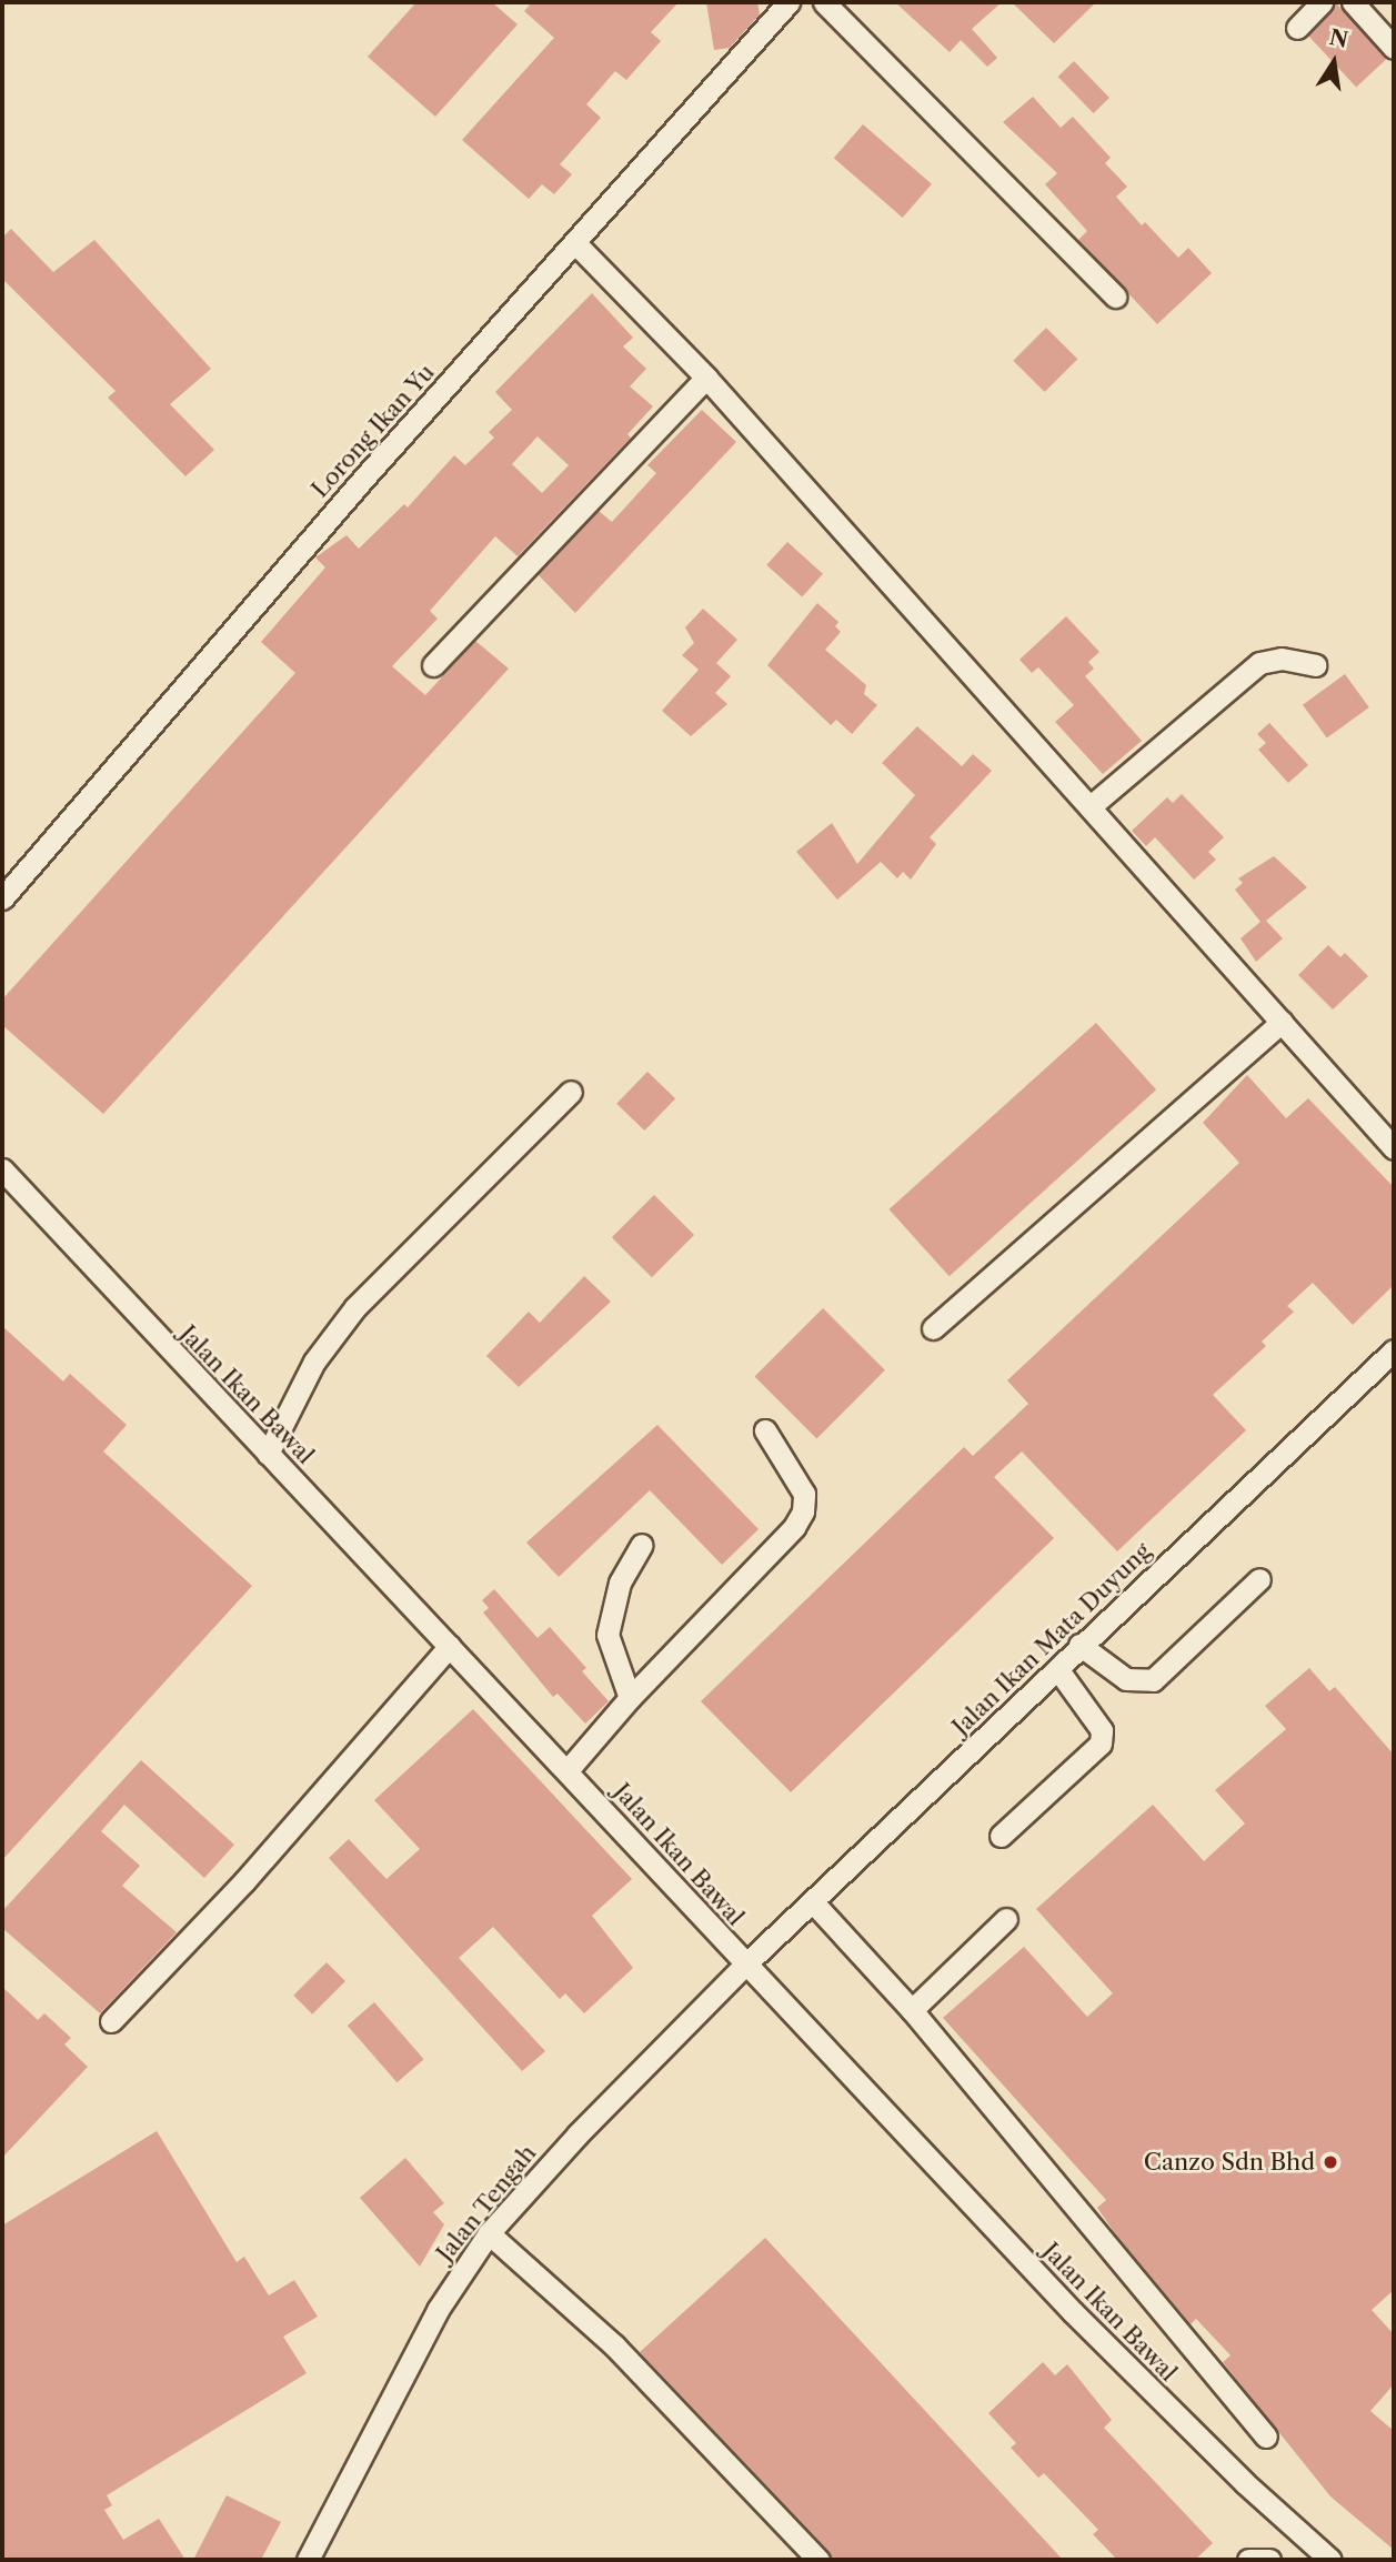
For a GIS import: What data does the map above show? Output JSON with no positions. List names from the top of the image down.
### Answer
{
  "streets": {
    "street": [
      "Lorong Ikan Yu",
      "Jalan Ikan Bawal",
      "Jalan Ikan Mata Duyung",
      "Jalan Tengah"
    ]
  },
  "crossings": [
    ["Jalan Ikan Bawal", "Jalan Ikan Mata Duyung"],
    ["Jalan Ikan Bawal", "Jalan Tengah"],
    ["Jalan Ikan Mata Duyung", "Jalan Tengah"]
  ],
  "places": ["Canzo Sdn Bhd"],
  "north": "top"
}
